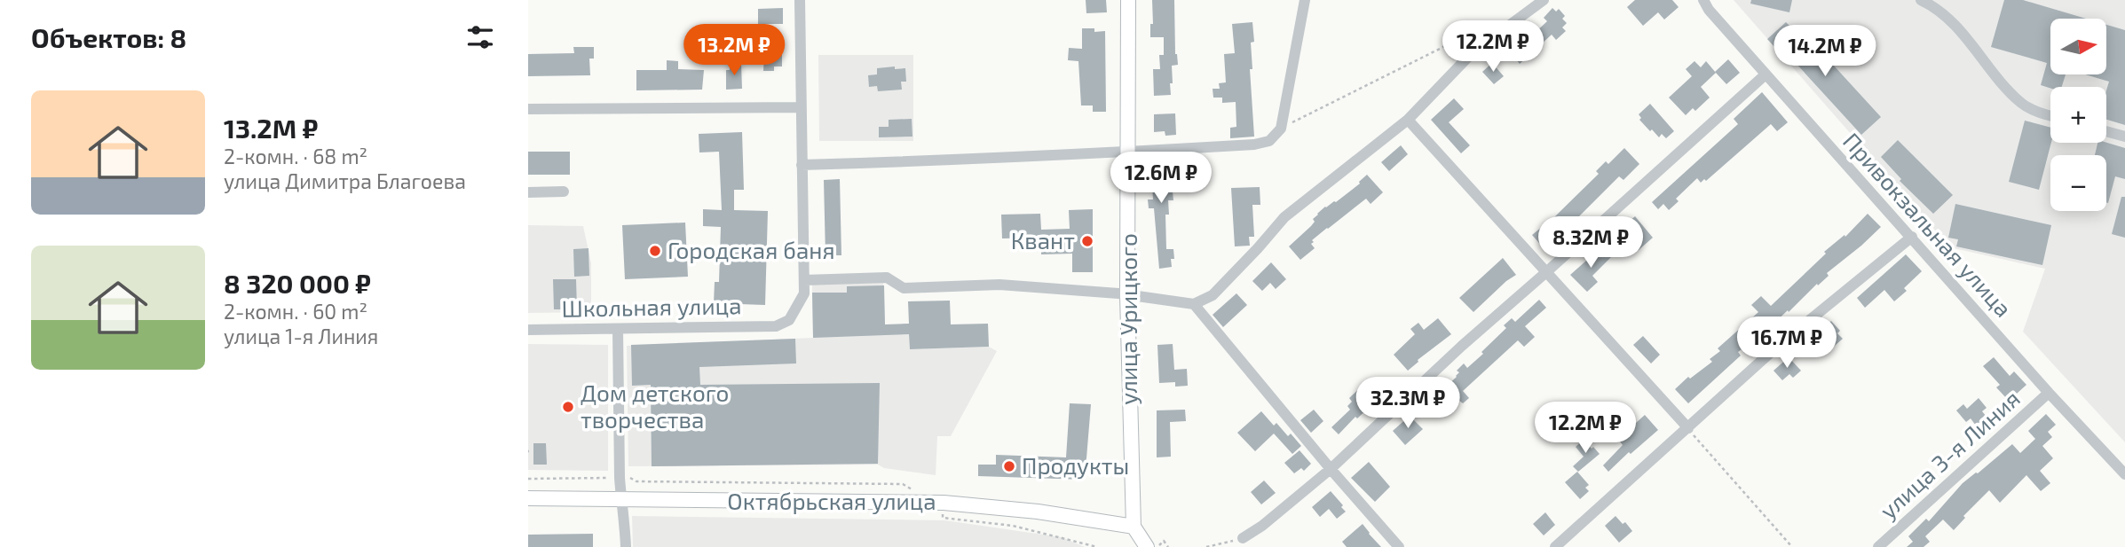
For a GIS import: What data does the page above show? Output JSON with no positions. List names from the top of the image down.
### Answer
{
  "streets": {
    "main road": ["улица Урицкого", "Октябрьская улица"],
    "street": ["Привокзальная улица", "Школьная улица", "улица 3-я Линия"]
  },
  "crossings": [
    ["Привокзальная улица", "улица 3-я Линия"],
    ["улица Урицкого", "Октябрьская улица"]
  ],
  "places": [
    "Квант",
    "Городская баня",
    "Дом детского творчества",
    "Продукты"
  ],
  "north": "right",
  "page": {
    "heading": "Объектов: 8",
    "map_buttons": ["+", "−"],
    "price": [
      "12.2M ₽",
      "13.2M ₽",
      "14.2M ₽",
      "12.6M ₽",
      "8.32M ₽",
      "16.7M ₽",
      "32.3M ₽",
      "12.2M ₽"
    ],
    "list": [
      {
        "name": "13.2M ₽",
        "note": "2-комн. · 68 m² · улица Димитра Благоева"
      },
      {
        "name": "8 320 000 ₽",
        "note": "2-комн. · 60 m² · улица 1-я Линия"
      }
    ]
  }
}
